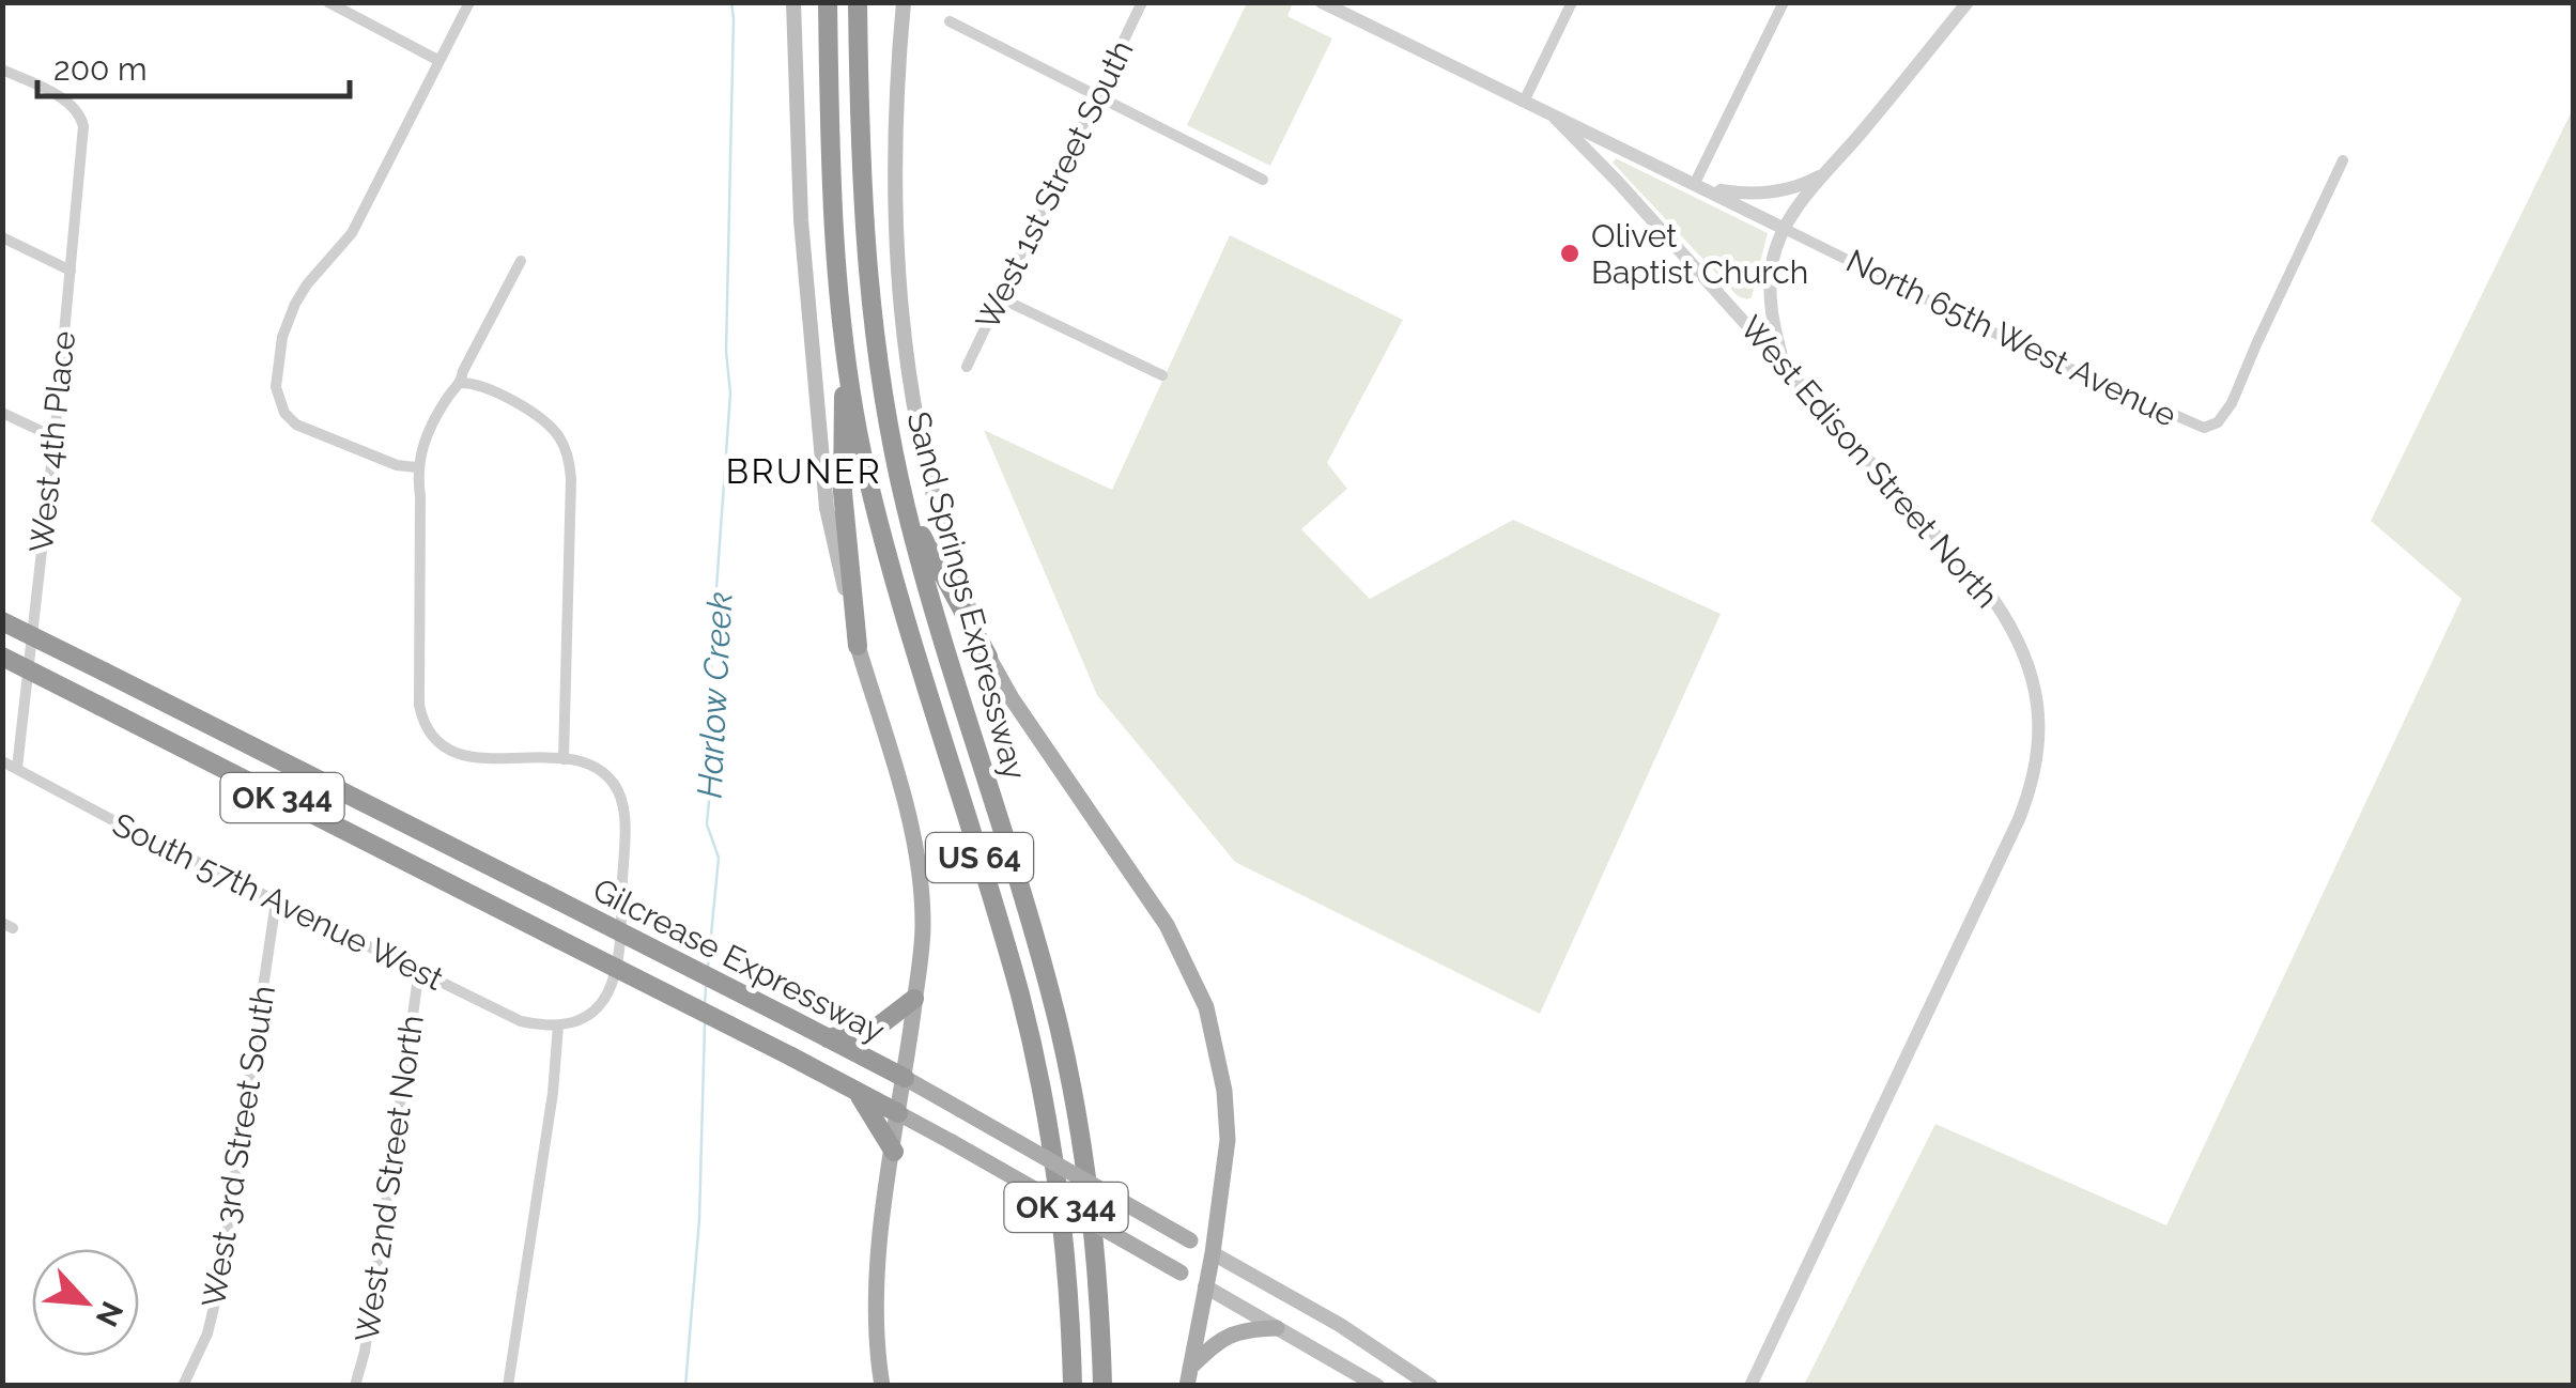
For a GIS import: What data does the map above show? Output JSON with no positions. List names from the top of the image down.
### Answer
{
  "streets": {
    "highway": [
      "Sand Springs Expressway",
      "OK 344",
      "US 64",
      "Gilcrease Expressway"
    ],
    "street": [
      "West 1st Street South",
      "North 65th West Avenue",
      "West 4th Place",
      "West Edison Street North",
      "South 57th Avenue West",
      "West 3rd Street South",
      "West 2nd Street North"
    ]
  },
  "crossings": [
    ["North 65th West Avenue", "West Edison Street North"],
    ["West 4th Place", "South 57th Avenue West"],
    ["South 57th Avenue West", "West 3rd Street South"],
    ["South 57th Avenue West", "West 2nd Street North"]
  ],
  "districts": ["BRUNER"],
  "water": ["Harlow Creek"],
  "places": ["Olivet Baptist Church"],
  "scale_bar": "200 m",
  "north": "bottom right"
}
